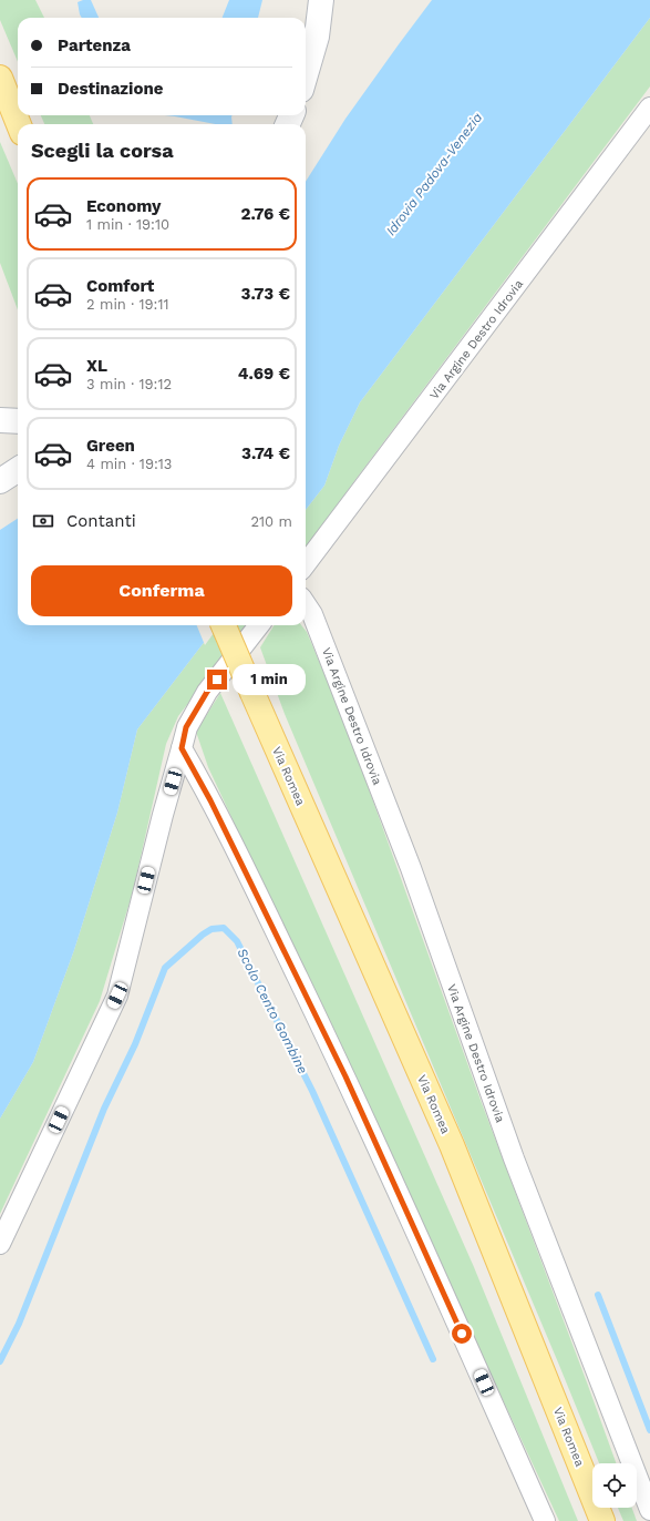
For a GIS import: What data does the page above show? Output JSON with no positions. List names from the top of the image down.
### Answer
{
  "streets": {
    "main road": ["Via Romea"],
    "street": ["Via Argine Destro Idrovia"]
  },
  "water": ["Idrovia Padova-Venezia", "Scolo Cento Gombine"],
  "page": {
    "banner": ["Partenza", "Destinazione"],
    "heading": "Scegli la corsa",
    "list": [
      {
        "name": "Economy",
        "note": "1 min · 19:10",
        "value": "2.76 €"
      },
      {
        "name": "Comfort",
        "note": "2 min · 19:11",
        "value": "3.73 €"
      },
      {
        "name": "XL",
        "note": "3 min · 19:12",
        "value": "4.69 €"
      },
      {
        "name": "Green",
        "note": "4 min · 19:13",
        "value": "3.74 €"
      }
    ],
    "pay": ["Contanti", "210 m"],
    "buttons": "Conferma",
    "bubble": "1 min"
  }
}
